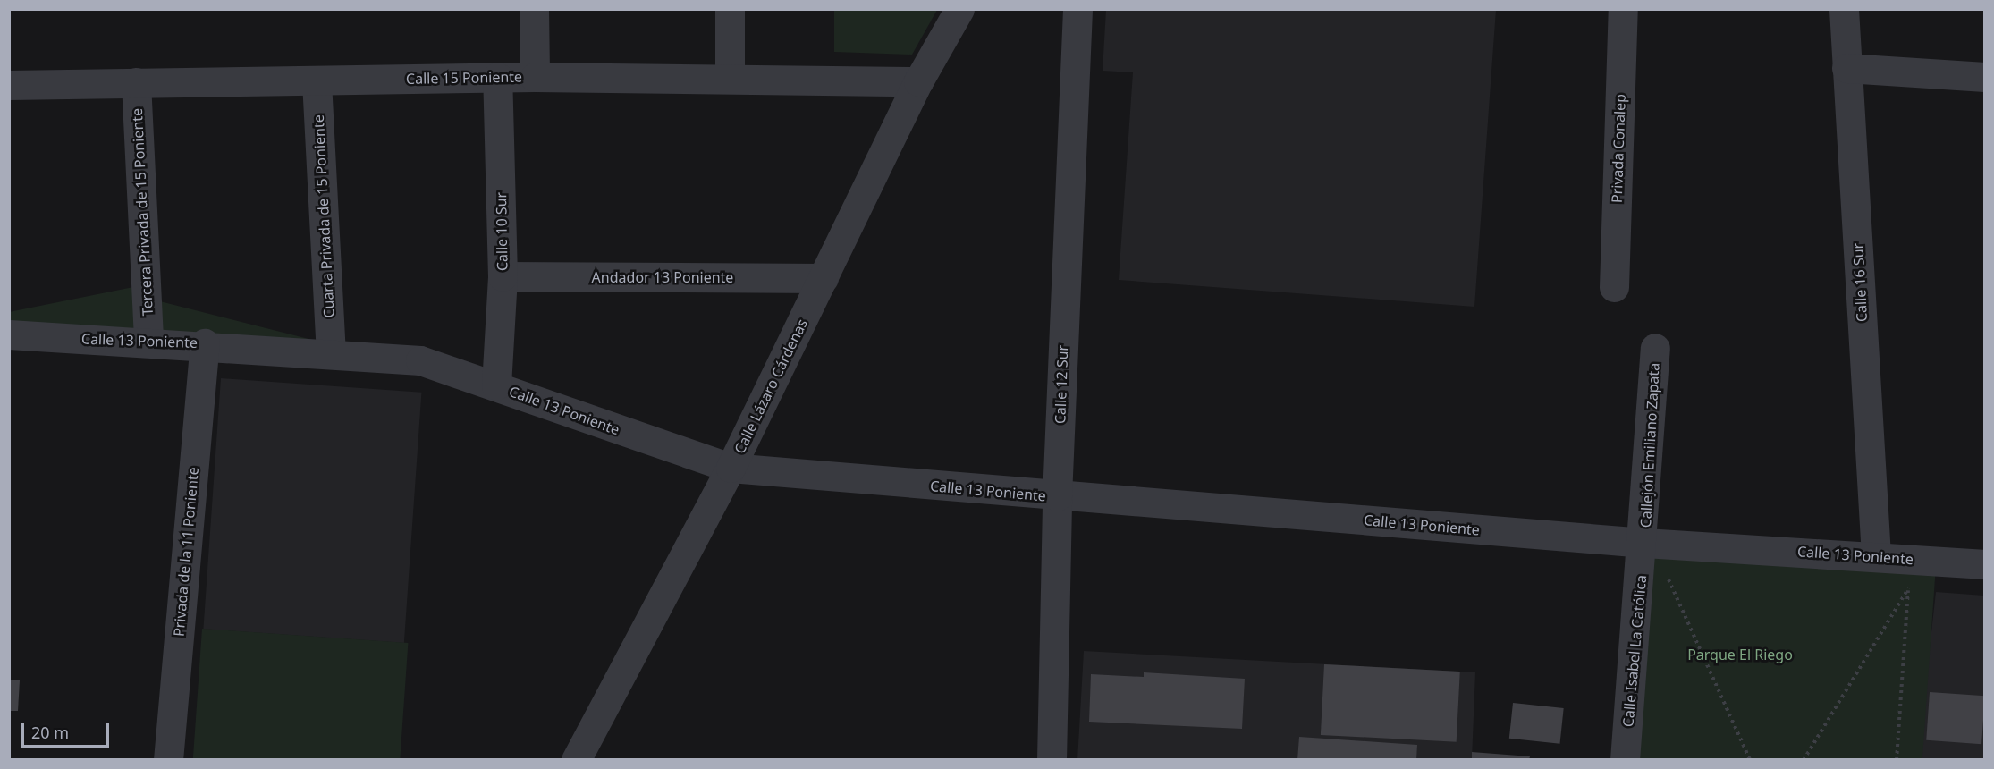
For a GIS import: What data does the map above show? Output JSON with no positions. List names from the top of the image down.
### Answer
{
  "streets": {
    "street": [
      "Calle 15 Poniente",
      "Privada Conalep",
      "Tercera Privada de 15 Poniente",
      "Cuarta Privada de 15 Poniente",
      "Calle 10 Sur",
      "Andador 13 Poniente",
      "Calle 16 Sur",
      "Calle 13 Poniente",
      "Calle 12 Sur",
      "Calle Lázaro Cárdenas",
      "Callejón Emiliano Zapata",
      "Privada de la 11 Poniente",
      "Calle Isabel La Católica"
    ]
  },
  "crossings": [
    ["Calle 15 Poniente", "Tercera Privada de 15 Poniente"],
    ["Calle 15 Poniente", "Cuarta Privada de 15 Poniente"],
    ["Calle 15 Poniente", "Calle 10 Sur"],
    ["Calle 15 Poniente", "Calle Lázaro Cárdenas"],
    ["Tercera Privada de 15 Poniente", "Calle 13 Poniente"],
    ["Cuarta Privada de 15 Poniente", "Calle 13 Poniente"],
    ["Calle 10 Sur", "Andador 13 Poniente"],
    ["Calle 10 Sur", "Calle 13 Poniente"],
    ["Andador 13 Poniente", "Calle Lázaro Cárdenas"],
    ["Calle 16 Sur", "Calle 13 Poniente"],
    ["Calle 13 Poniente", "Calle 12 Sur"],
    ["Calle 13 Poniente", "Calle Lázaro Cárdenas"],
    ["Calle 13 Poniente", "Callejón Emiliano Zapata"],
    ["Calle 13 Poniente", "Privada de la 11 Poniente"],
    ["Calle 13 Poniente", "Calle Isabel La Católica"],
    ["Callejón Emiliano Zapata", "Calle Isabel La Católica"]
  ],
  "parks": ["Parque El Riego"],
  "scale_bar": "20 m"
}
